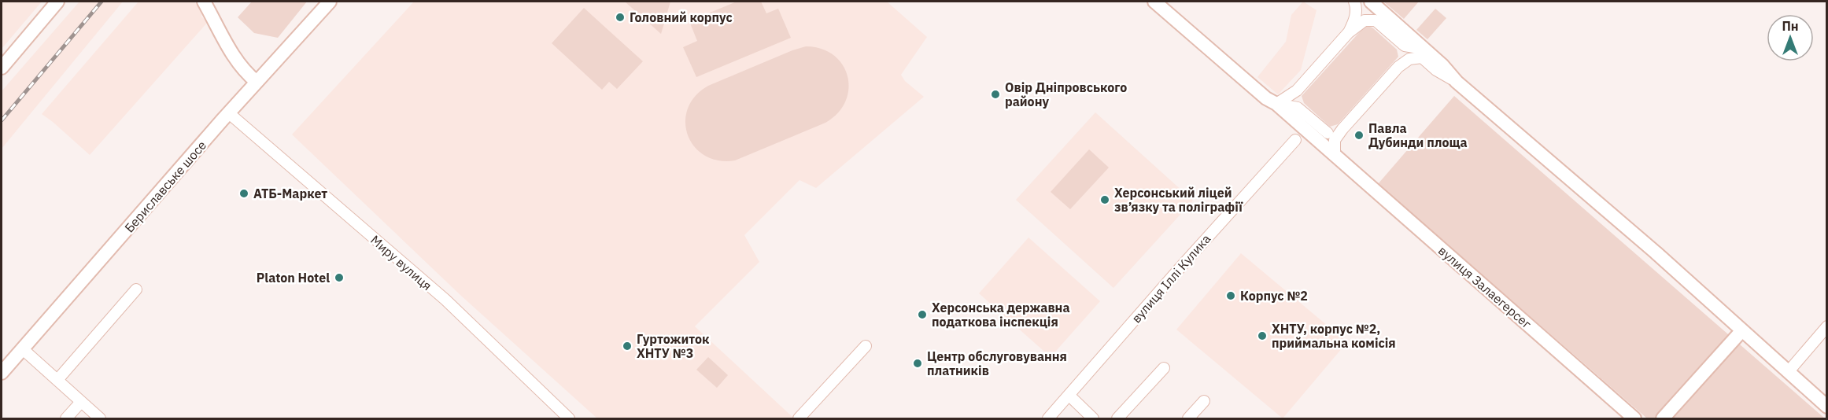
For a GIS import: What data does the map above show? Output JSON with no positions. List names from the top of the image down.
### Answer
{
  "streets": {
    "main road": ["Бериславське шосе", "вулиця Залаегерсег"],
    "street": ["Миру вулиця", "вулиця Іллі Кулика"]
  },
  "crossings": [
    ["Бериславське шосе", "Миру вулиця"]
  ],
  "places": [
    "Головний корпус",
    "Овір Дніпровського району",
    "Павла Дубинди площа",
    "АТБ-Маркет",
    "Херсонський ліцей зв’язку та поліграфії",
    "Platon Hotel",
    "Корпус №2",
    "Херсонська державна податкова інспекція",
    "ХНТУ, корпус №2, приймальна комісія",
    "Гуртожиток ХНТУ №3",
    "Центр обслуговування платників"
  ],
  "north": "top"
}
